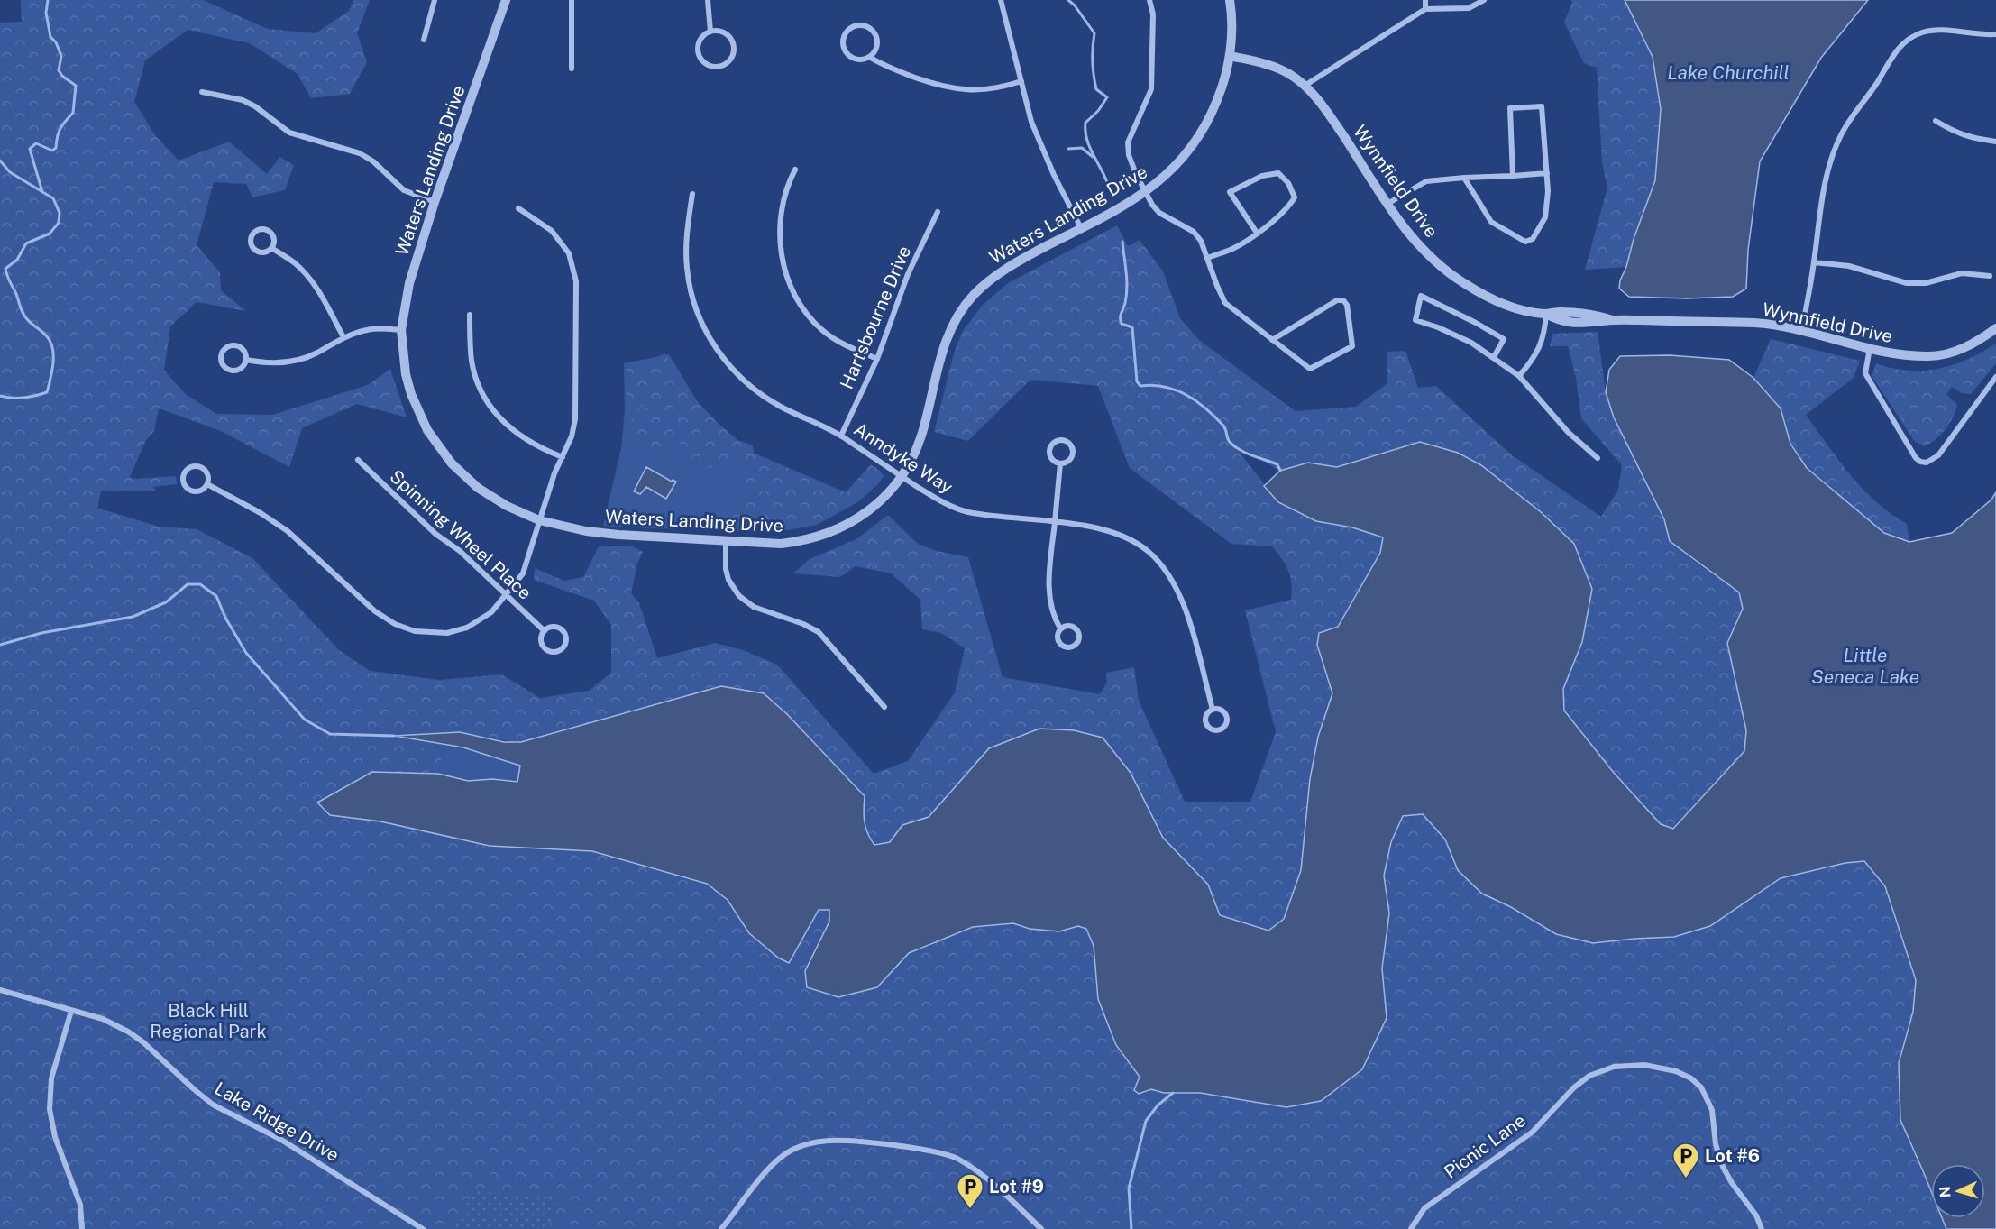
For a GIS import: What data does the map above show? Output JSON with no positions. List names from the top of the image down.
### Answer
{
  "streets": {
    "street": [
      "Waters Landing Drive",
      "Wynnfield Drive",
      "Hartsbourne Drive",
      "Anndyke Way",
      "Spinning Wheel Place",
      "Lake Ridge Drive",
      "Picnic Lane"
    ]
  },
  "crossings": [
    ["Waters Landing Drive", "Wynnfield Drive"],
    ["Waters Landing Drive", "Anndyke Way"],
    ["Hartsbourne Drive", "Anndyke Way"]
  ],
  "water": ["Lake Churchill", "Little Seneca Lake"],
  "parks": ["Black Hill Regional Park"],
  "places": {
    "parking": ["Lot #6", "Lot #9"]
  },
  "north": "left"
}
